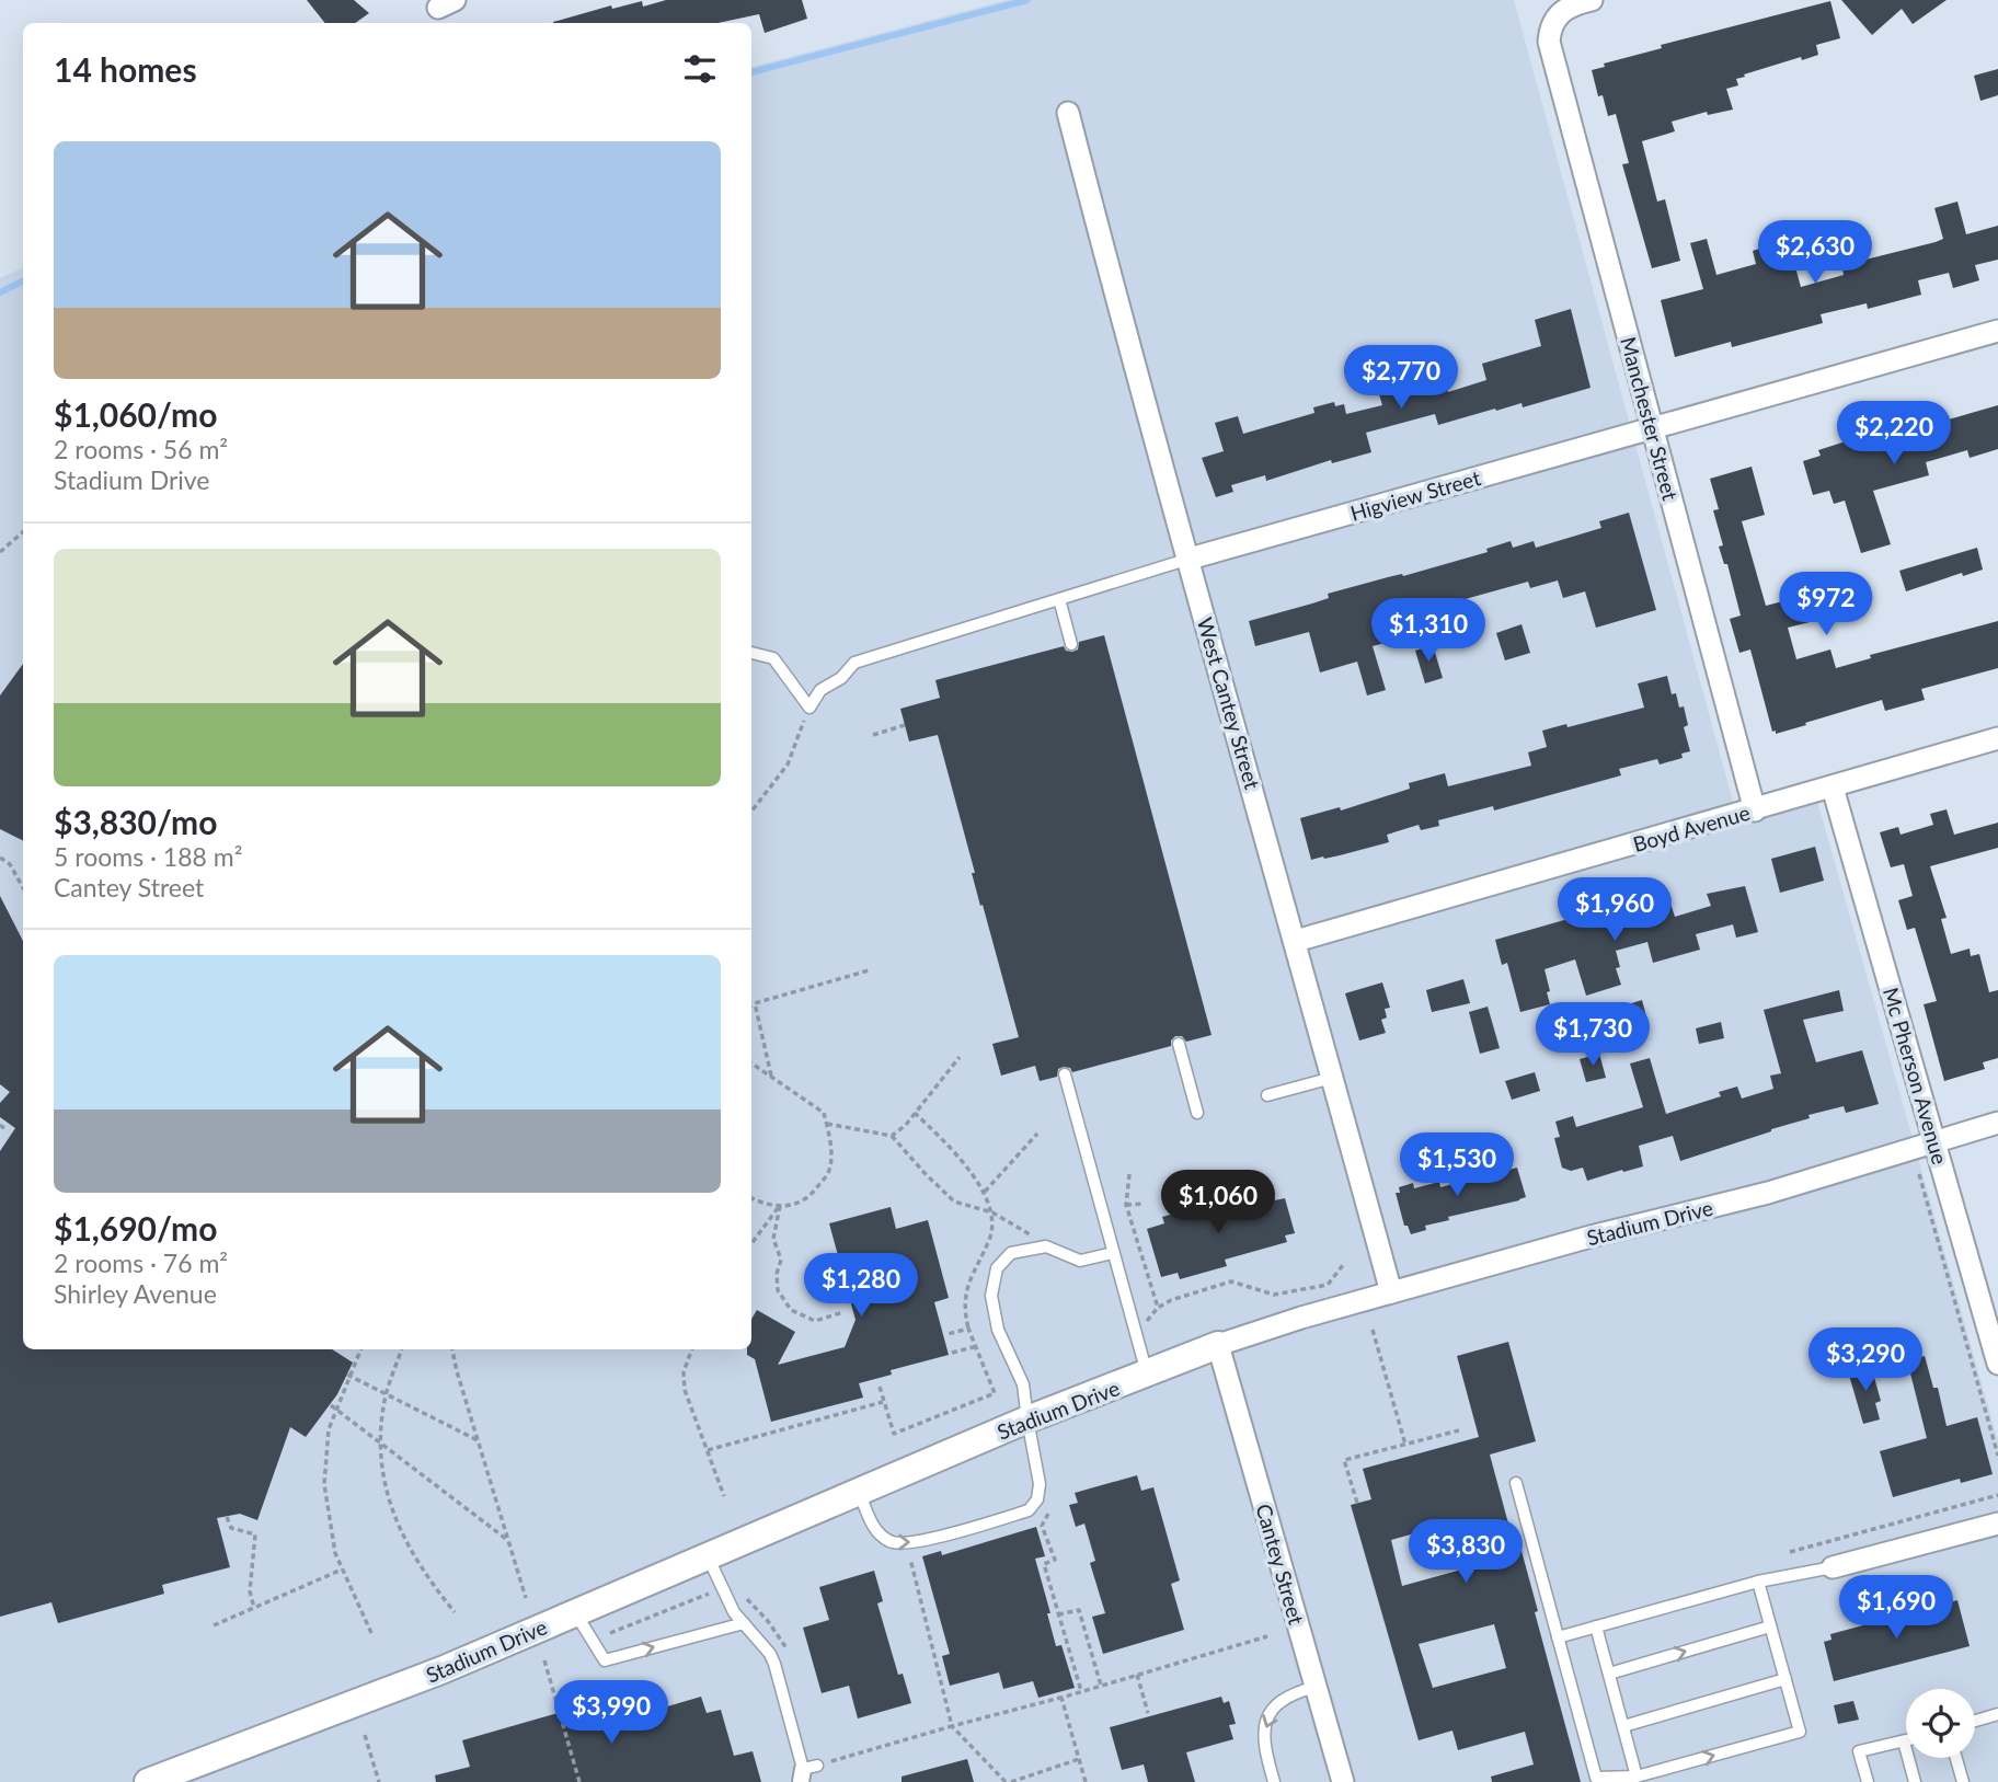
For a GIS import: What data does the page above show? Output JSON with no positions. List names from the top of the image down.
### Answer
{
  "streets": {
    "street": [
      "Manchester Street",
      "Higview Street",
      "West Cantey Street",
      "Boyd Avenue",
      "Mc Pherson Avenue",
      "Stadium Drive",
      "Cantey Street"
    ]
  },
  "crossings": [
    ["Manchester Street", "Higview Street"],
    ["Manchester Street", "Boyd Avenue"],
    ["Higview Street", "West Cantey Street"],
    ["West Cantey Street", "Boyd Avenue"],
    ["West Cantey Street", "Stadium Drive"],
    ["Boyd Avenue", "Mc Pherson Avenue"],
    ["Mc Pherson Avenue", "Stadium Drive"],
    ["Stadium Drive", "Cantey Street"]
  ],
  "page": {
    "heading": "14 homes",
    "list": [
      {
        "name": "$1,060/mo",
        "note": "2 rooms · 56 m² · Stadium Drive"
      },
      {
        "name": "$3,830/mo",
        "note": "5 rooms · 188 m² · Cantey Street"
      },
      {
        "name": "$1,690/mo",
        "note": "2 rooms · 76 m² · Shirley Avenue"
      }
    ],
    "price": [
      "$2,630",
      "$2,770",
      "$2,220",
      "$972",
      "$1,310",
      "$1,960",
      "$1,730",
      "$1,530",
      "$1,060",
      "$1,280",
      "$3,290",
      "$3,830",
      "$1,690",
      "$3,990"
    ]
  }
}
